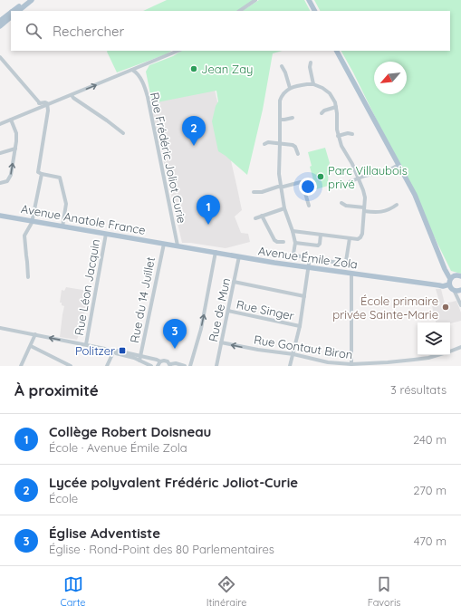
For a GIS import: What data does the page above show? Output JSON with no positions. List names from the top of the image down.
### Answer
{
  "streets": {
    "main road": ["Avenue Anatole France", "Avenue Émile Zola"],
    "street": [
      "Rue Frédéric Joliot Curie",
      "Rue Léon Jacquin",
      "Rue du 14 Juillet",
      "Rue de Mun",
      "Rue Singer",
      "Rue Gontaut Biron"
    ]
  },
  "crossings": [
    ["Rue Frédéric Joliot Curie", "Avenue Émile Zola"],
    ["Avenue Anatole France", "Avenue Émile Zola"],
    ["Avenue Anatole France", "Rue Léon Jacquin"],
    ["Avenue Anatole France", "Rue du 14 Juillet"],
    ["Avenue Émile Zola", "Rue du 14 Juillet"],
    ["Avenue Émile Zola", "Rue de Mun"],
    ["Rue de Mun", "Rue Singer"],
    ["Rue de Mun", "Rue Gontaut Biron"]
  ],
  "places": {
    "other": ["Jean Zay", "Parc Villaubois privé", "École primaire privée Sainte-Marie"],
    "transit": ["Politzer"]
  },
  "north": "bottom left",
  "page": {
    "search": "Rechercher",
    "pins": ["2", "1", "3"],
    "heading": ["À proximité", "3 résultats"],
    "list": [
      {
        "mark": "1",
        "name": "Collège Robert Doisneau",
        "note": "École · Avenue Émile Zola",
        "value": "240 m"
      },
      {
        "mark": "2",
        "name": "Lycée polyvalent Frédéric Joliot-Curie",
        "note": "École",
        "value": "270 m"
      },
      {
        "mark": "3",
        "name": "Église Adventiste",
        "note": "Église · Rond-Point des 80 Parlementaires",
        "value": "470 m"
      }
    ],
    "nav": ["Carte", "Itinéraire", "Favoris"]
  }
}
